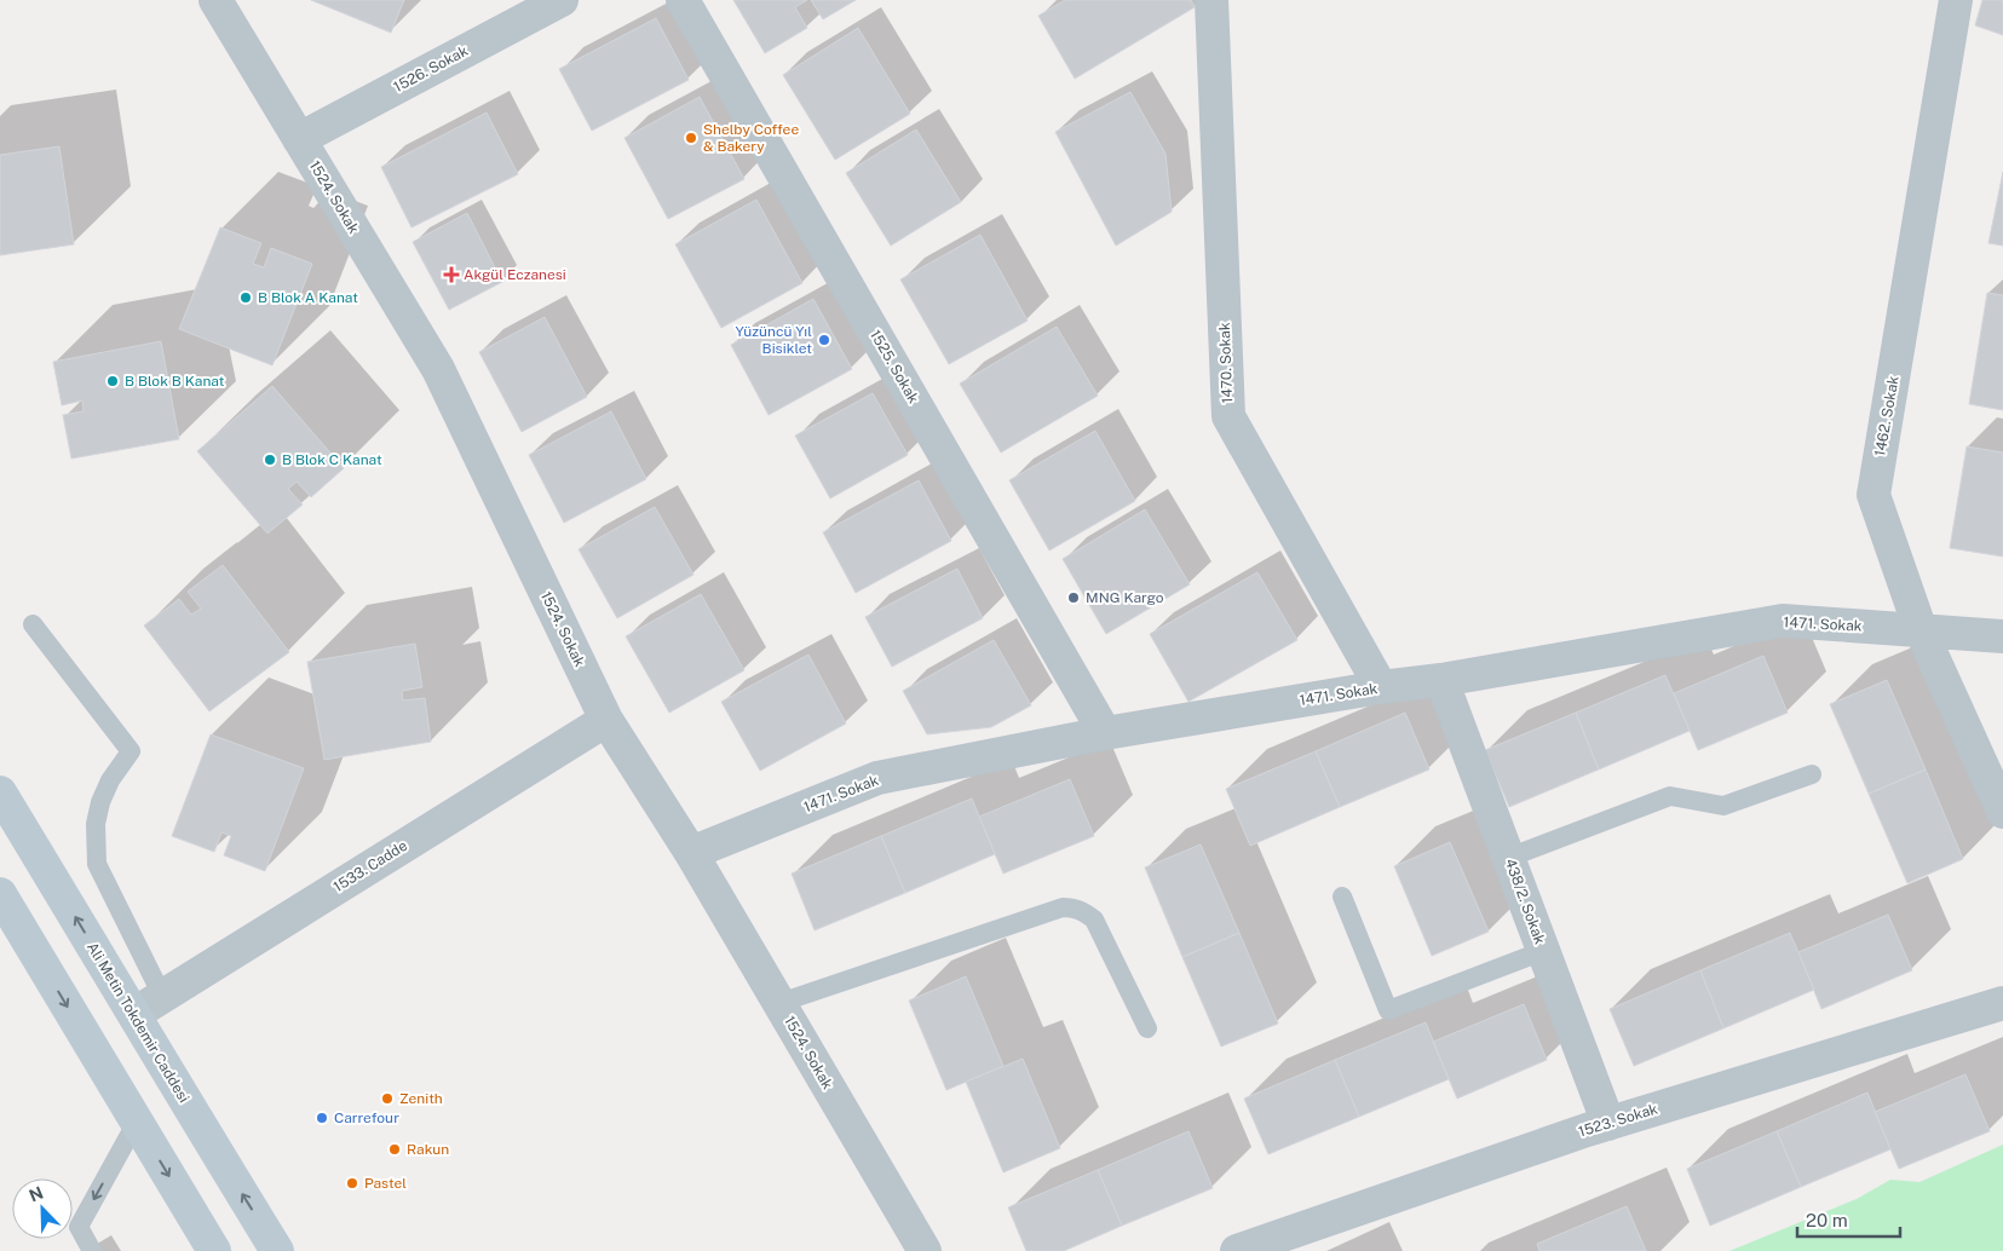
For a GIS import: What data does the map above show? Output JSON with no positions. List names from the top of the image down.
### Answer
{
  "streets": {
    "main road": ["Ali Metin Tokdemir Caddesi"],
    "street": [
      "1526. Sokak",
      "1524. Sokak",
      "1470. Sokak",
      "1525. Sokak",
      "1462. Sokak",
      "1471. Sokak",
      "1533. Cadde",
      "438/2. Sokak",
      "1523. Sokak"
    ]
  },
  "crossings": [
    ["1526. Sokak", "1524. Sokak"],
    ["1524. Sokak", "1471. Sokak"],
    ["1524. Sokak", "1533. Cadde"],
    ["1470. Sokak", "1471. Sokak"],
    ["1525. Sokak", "1471. Sokak"],
    ["1462. Sokak", "1471. Sokak"],
    ["1471. Sokak", "438/2. Sokak"],
    ["1533. Cadde", "Ali Metin Tokdemir Caddesi"],
    ["438/2. Sokak", "1523. Sokak"]
  ],
  "places": {
    "other": [
      "Shelby Coffee & Bakery",
      "B Blok A Kanat",
      "Yüzüncü Yıl Bisiklet",
      "B Blok B Kanat",
      "B Blok C Kanat",
      "MNG Kargo",
      "Zenith",
      "Carrefour",
      "Rakun",
      "Pastel"
    ],
    "health": ["Akgül Eczanesi"]
  },
  "scale_bar": "20 m",
  "north": "top left"
}
